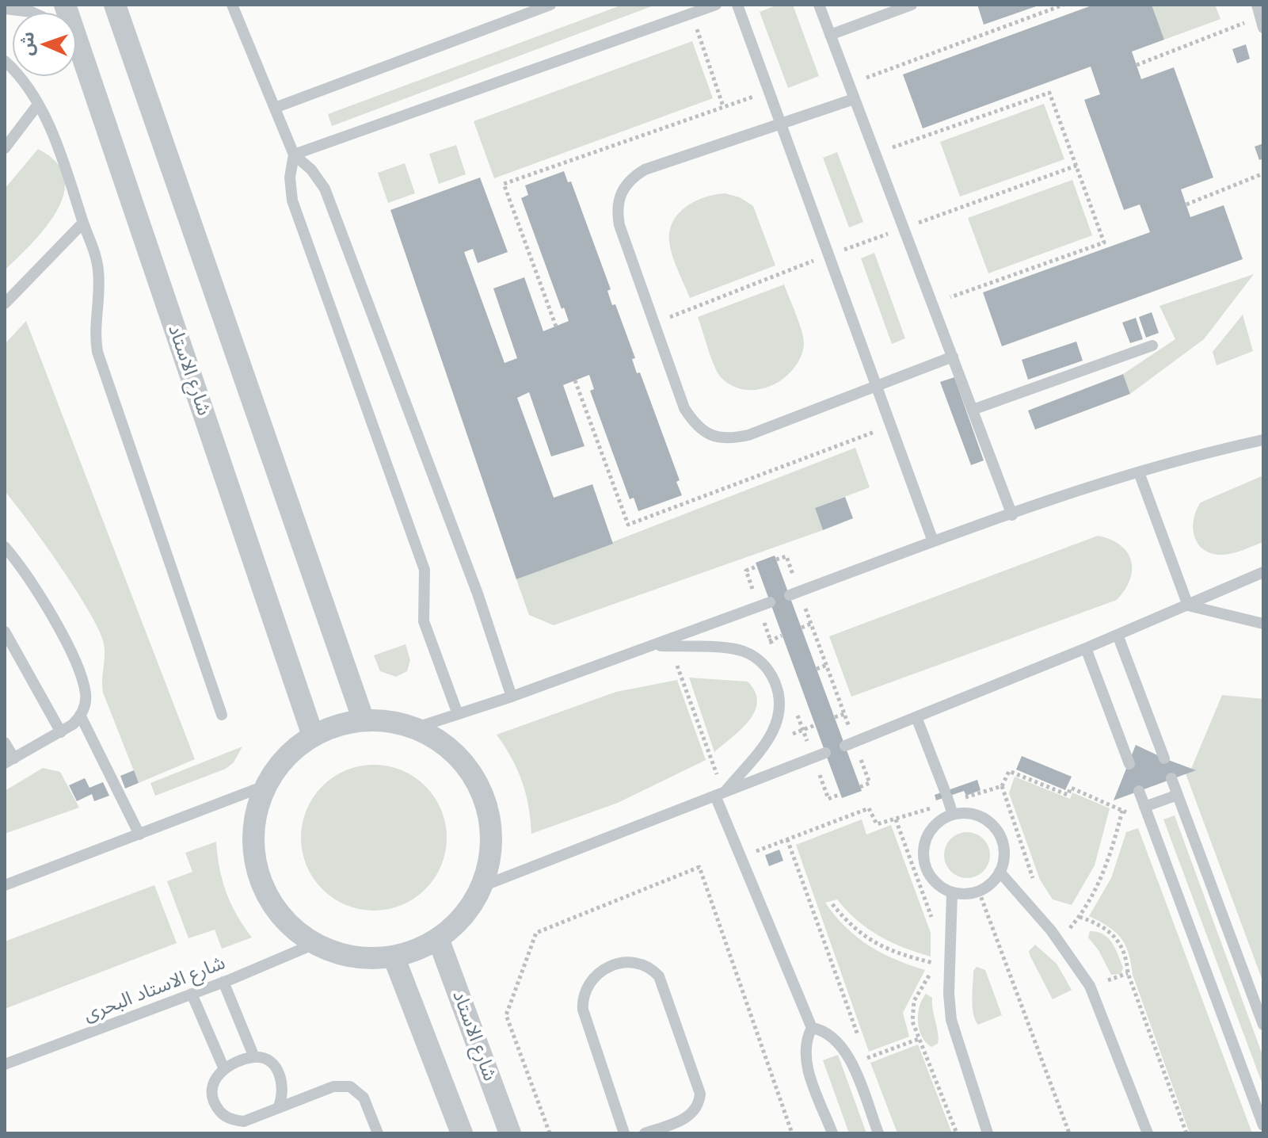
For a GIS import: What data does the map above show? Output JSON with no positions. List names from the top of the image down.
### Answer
{
  "streets": {
    "street": ["شارع الاستاد"],
    "lane": ["شارع الاستاد البحرى"]
  },
  "north": "left"
}
